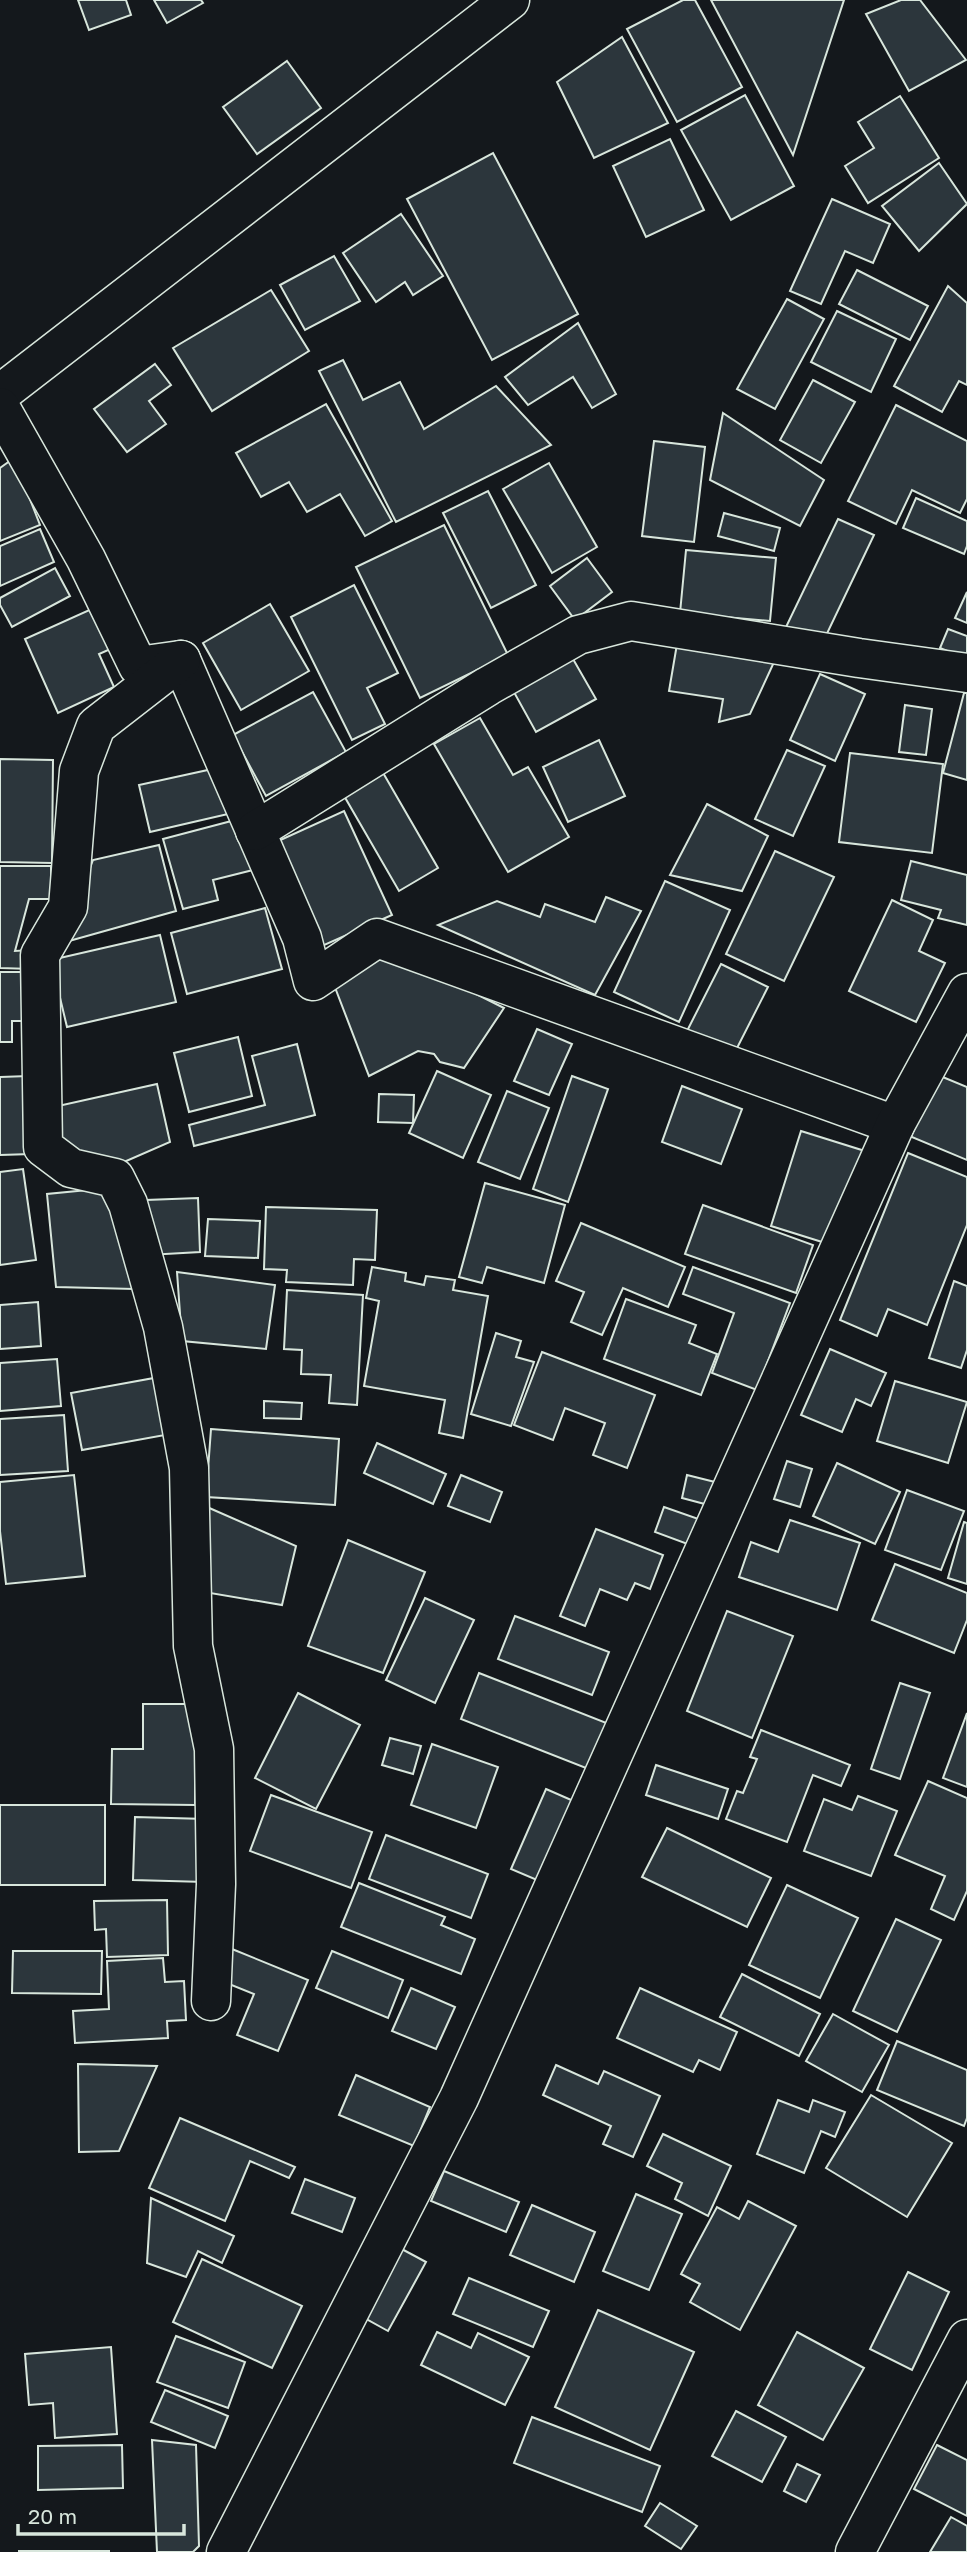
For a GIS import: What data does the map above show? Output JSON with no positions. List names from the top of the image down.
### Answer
{
  "scale_bar": "20 m"
}
